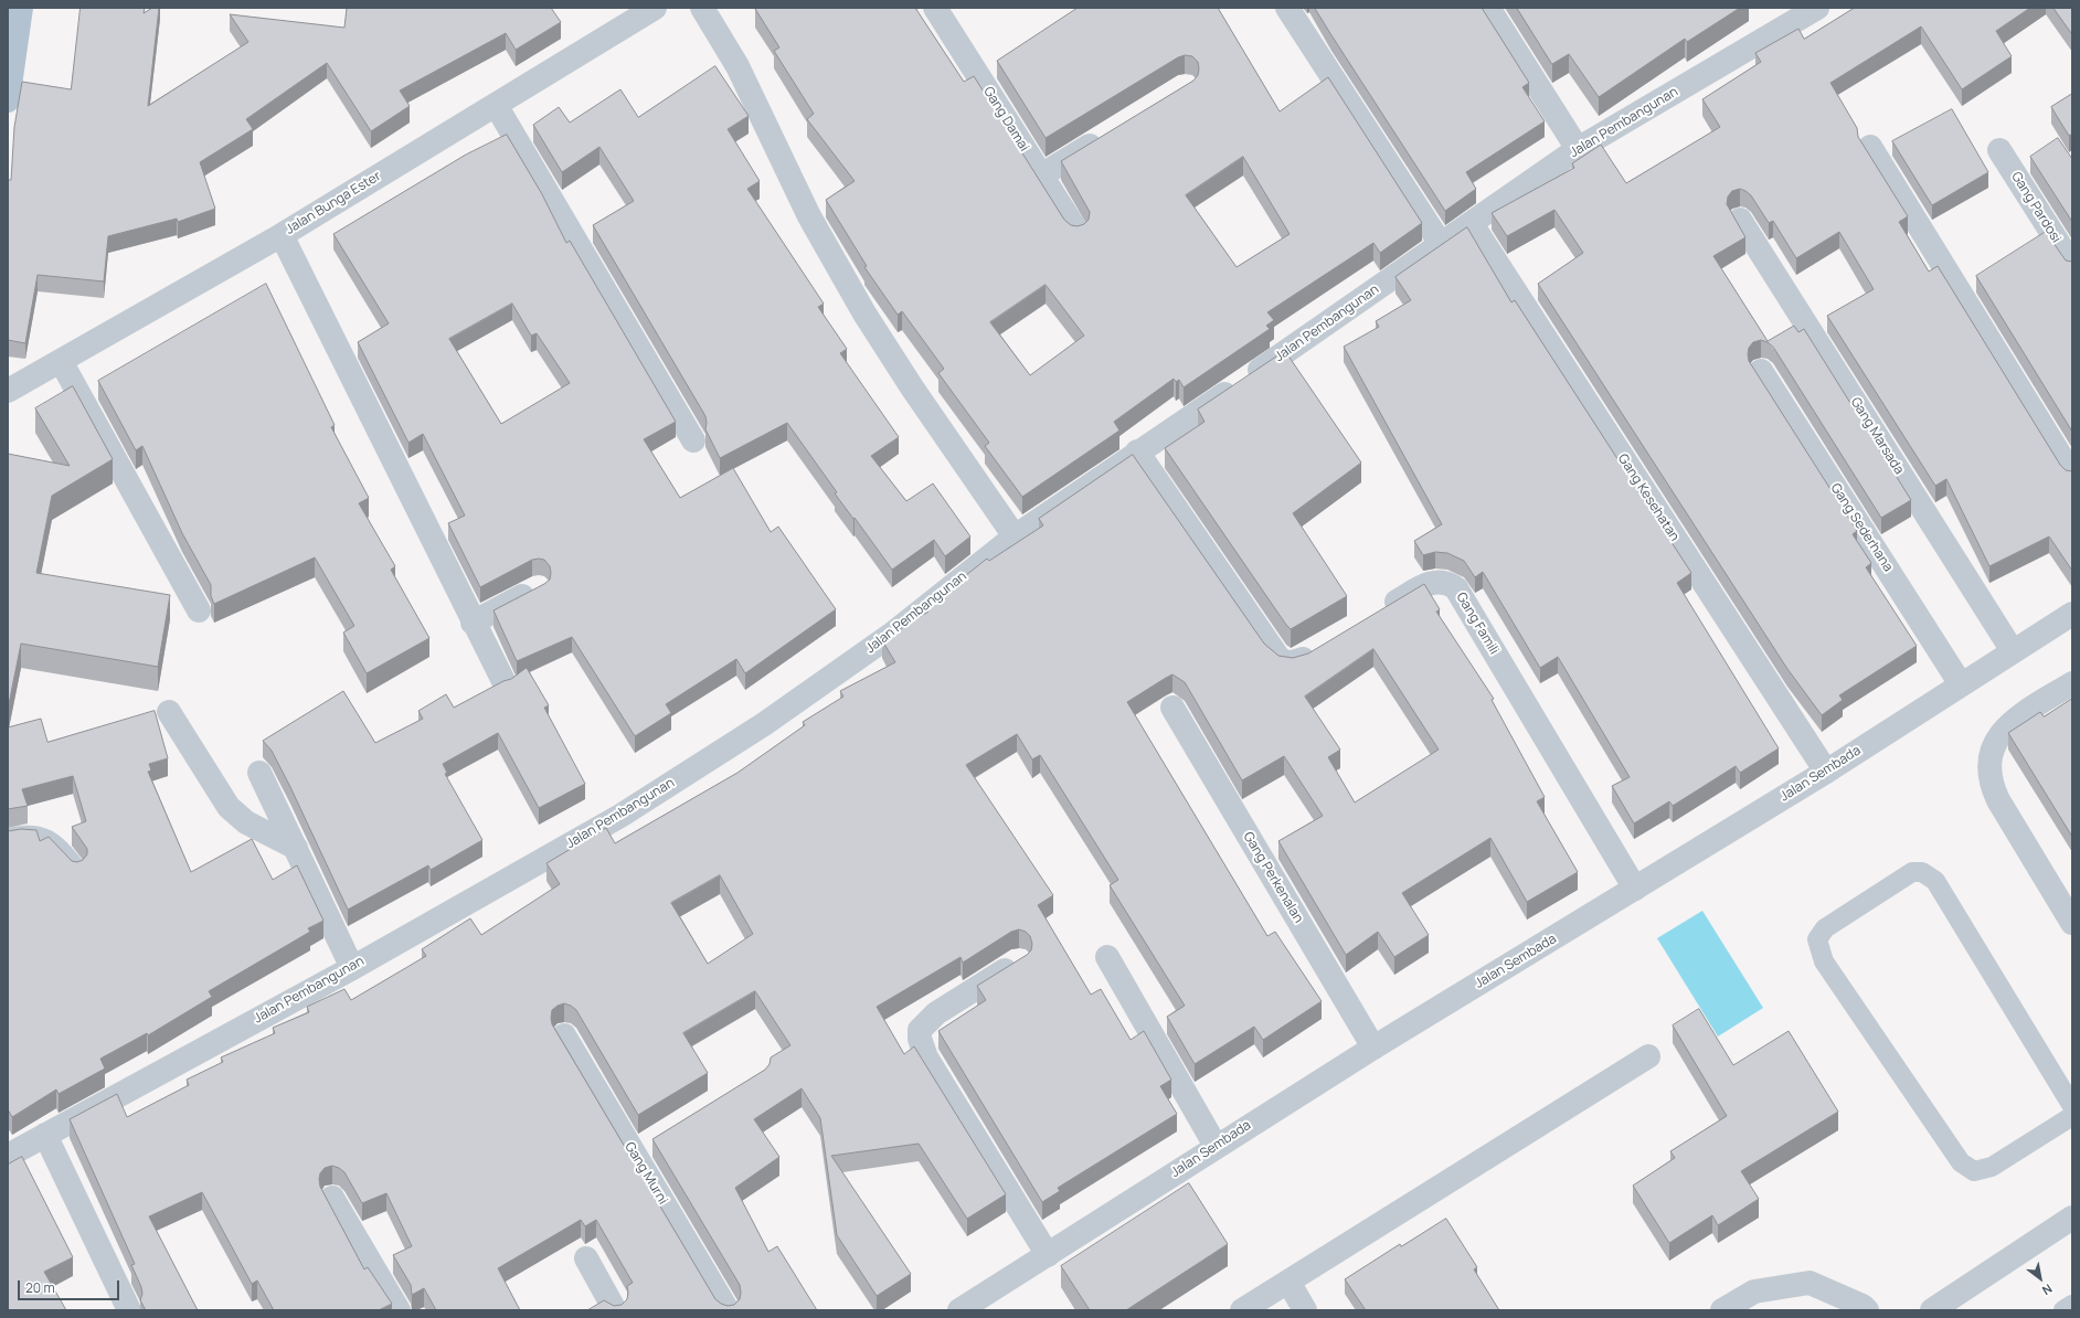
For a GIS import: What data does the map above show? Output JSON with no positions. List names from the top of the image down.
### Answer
{
  "streets": {
    "street": [
      "Gang Damai",
      "Jalan Pembangunan",
      "Jalan Bunga Ester",
      "Gang Pardosi",
      "Gang Marsada",
      "Gang Kesehatan",
      "Gang Sederhana",
      "Gang Famili",
      "Jalan Sembada",
      "Gang Perkenalan",
      "Gang Murni"
    ]
  },
  "crossings": [
    ["Jalan Pembangunan", "Gang Kesehatan"],
    ["Gang Marsada", "Jalan Sembada"],
    ["Gang Kesehatan", "Jalan Sembada"],
    ["Gang Sederhana", "Jalan Sembada"],
    ["Gang Famili", "Jalan Sembada"],
    ["Jalan Sembada", "Gang Perkenalan"]
  ],
  "scale_bar": "20 m",
  "north": "bottom right"
}
